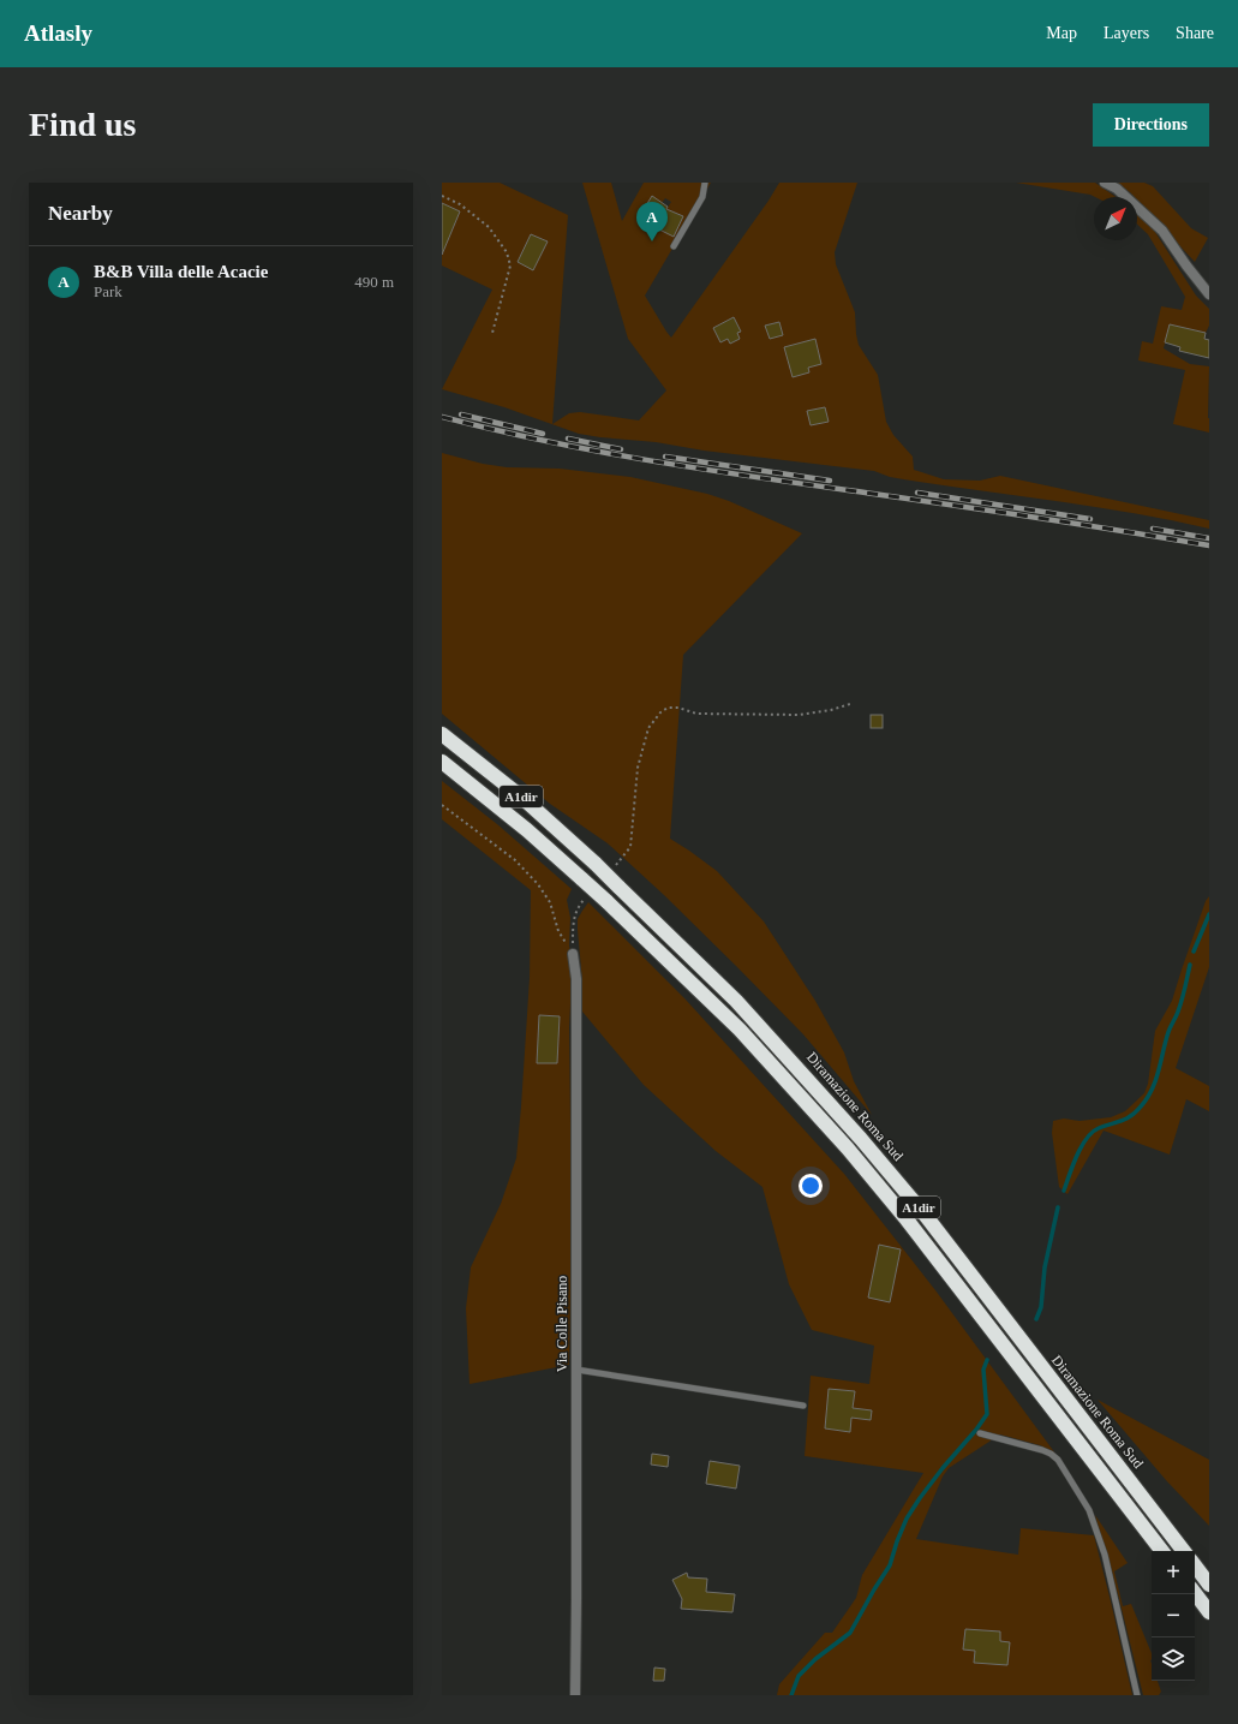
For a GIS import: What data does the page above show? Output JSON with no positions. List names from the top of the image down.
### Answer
{
  "streets": {
    "highway": ["A1dir", "Diramazione Roma Sud"],
    "street": ["Via Colle Pisano"]
  },
  "north": "top right",
  "page": {
    "header": "Atlasly",
    "nav": ["Map", "Layers", "Share"],
    "buttons": "Directions",
    "title": "Find us",
    "heading": "Nearby",
    "pins": "A",
    "list": [
      {
        "mark": "A",
        "name": "B&B Villa delle Acacie",
        "note": "Park",
        "value": "490 m"
      }
    ],
    "map_buttons": ["+", "−"]
  }
}
